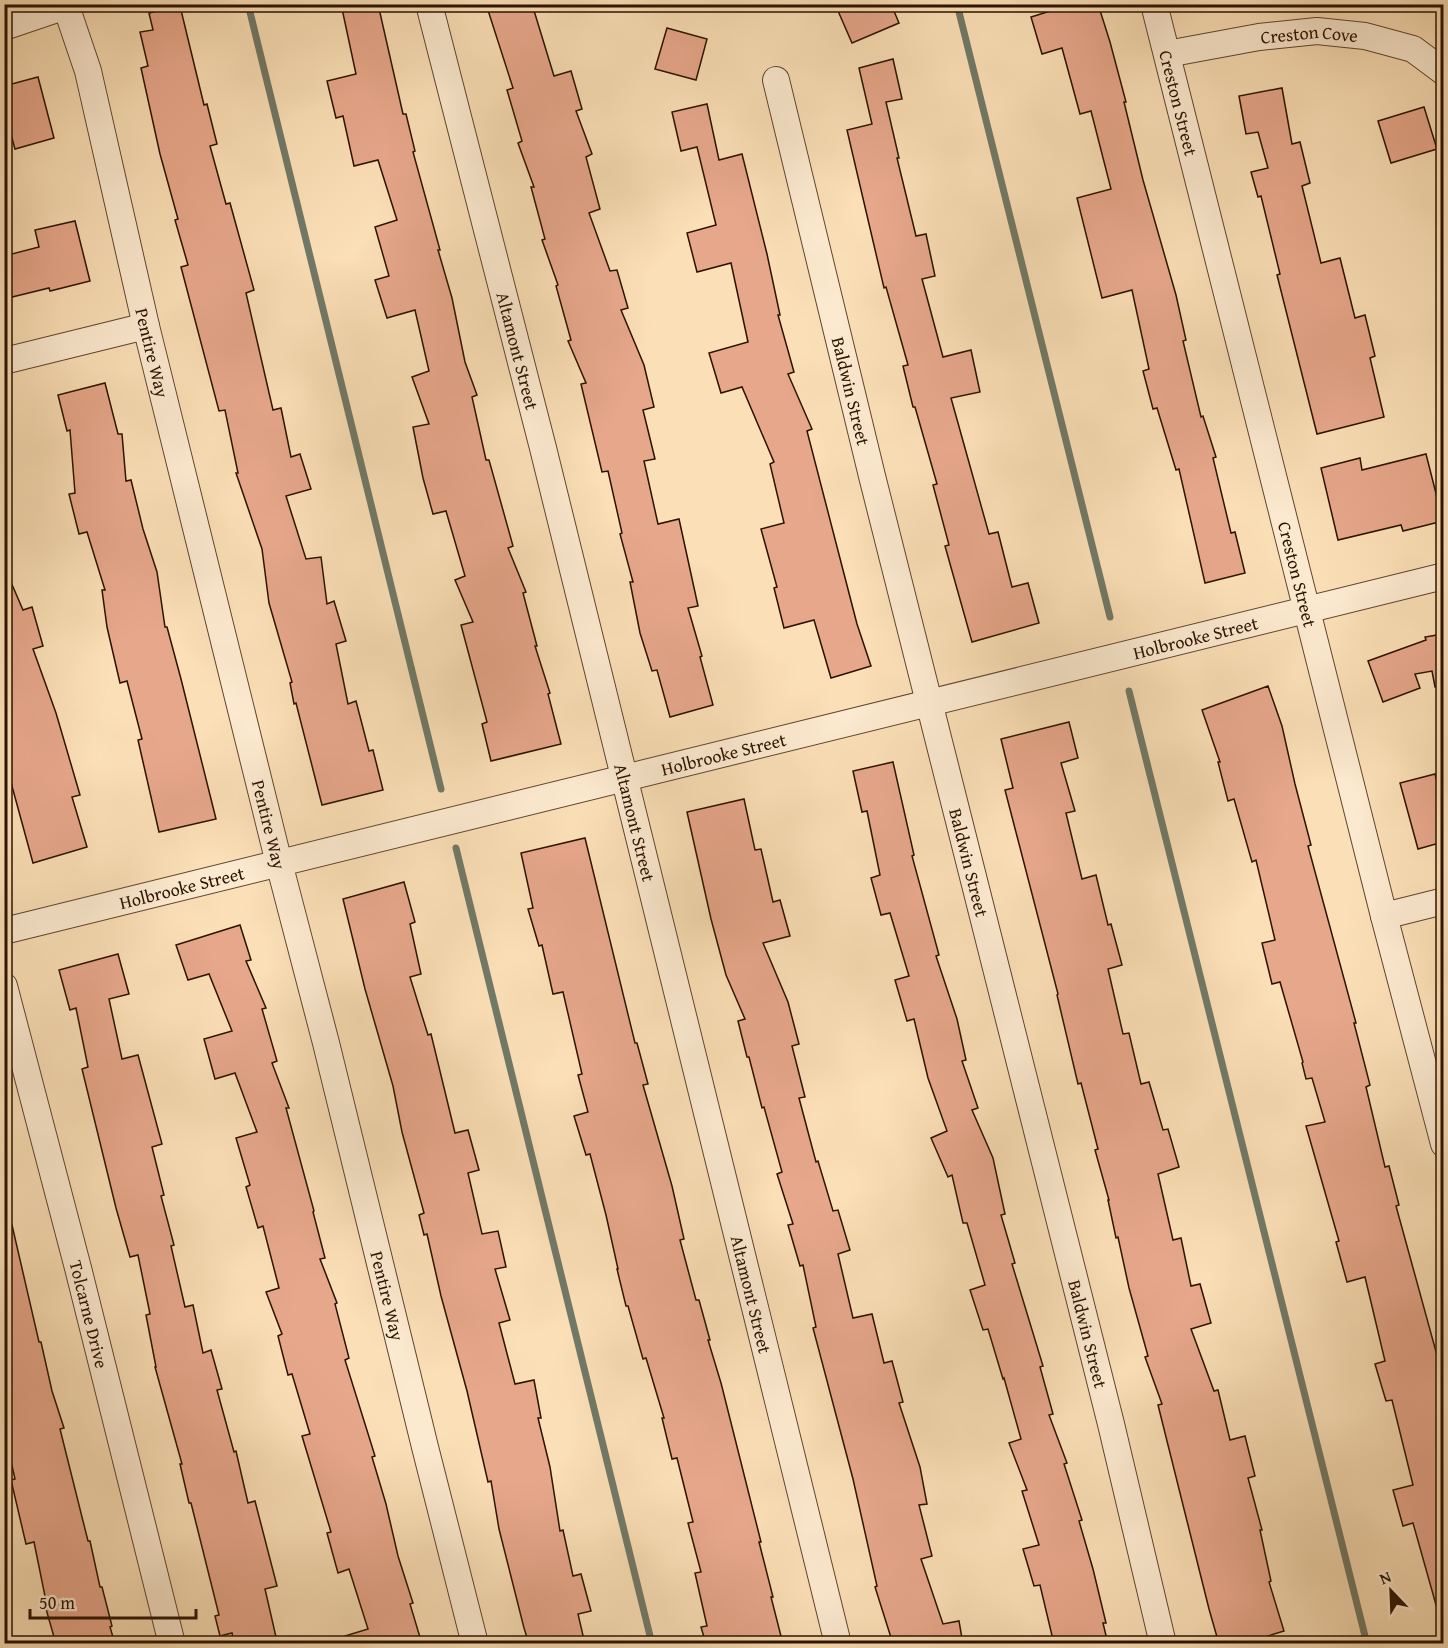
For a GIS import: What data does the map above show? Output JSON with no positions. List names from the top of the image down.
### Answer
{
  "streets": {
    "street": [
      "Creston Cove",
      "Creston Street",
      "Altamont Street",
      "Pentire Way",
      "Baldwin Street",
      "Holbrooke Street",
      "Tolcarne Drive"
    ]
  },
  "crossings": [
    ["Creston Cove", "Creston Street"],
    ["Creston Street", "Holbrooke Street"],
    ["Altamont Street", "Holbrooke Street"],
    ["Pentire Way", "Holbrooke Street"],
    ["Baldwin Street", "Holbrooke Street"]
  ],
  "scale_bar": "50 m",
  "north": "top left"
}
